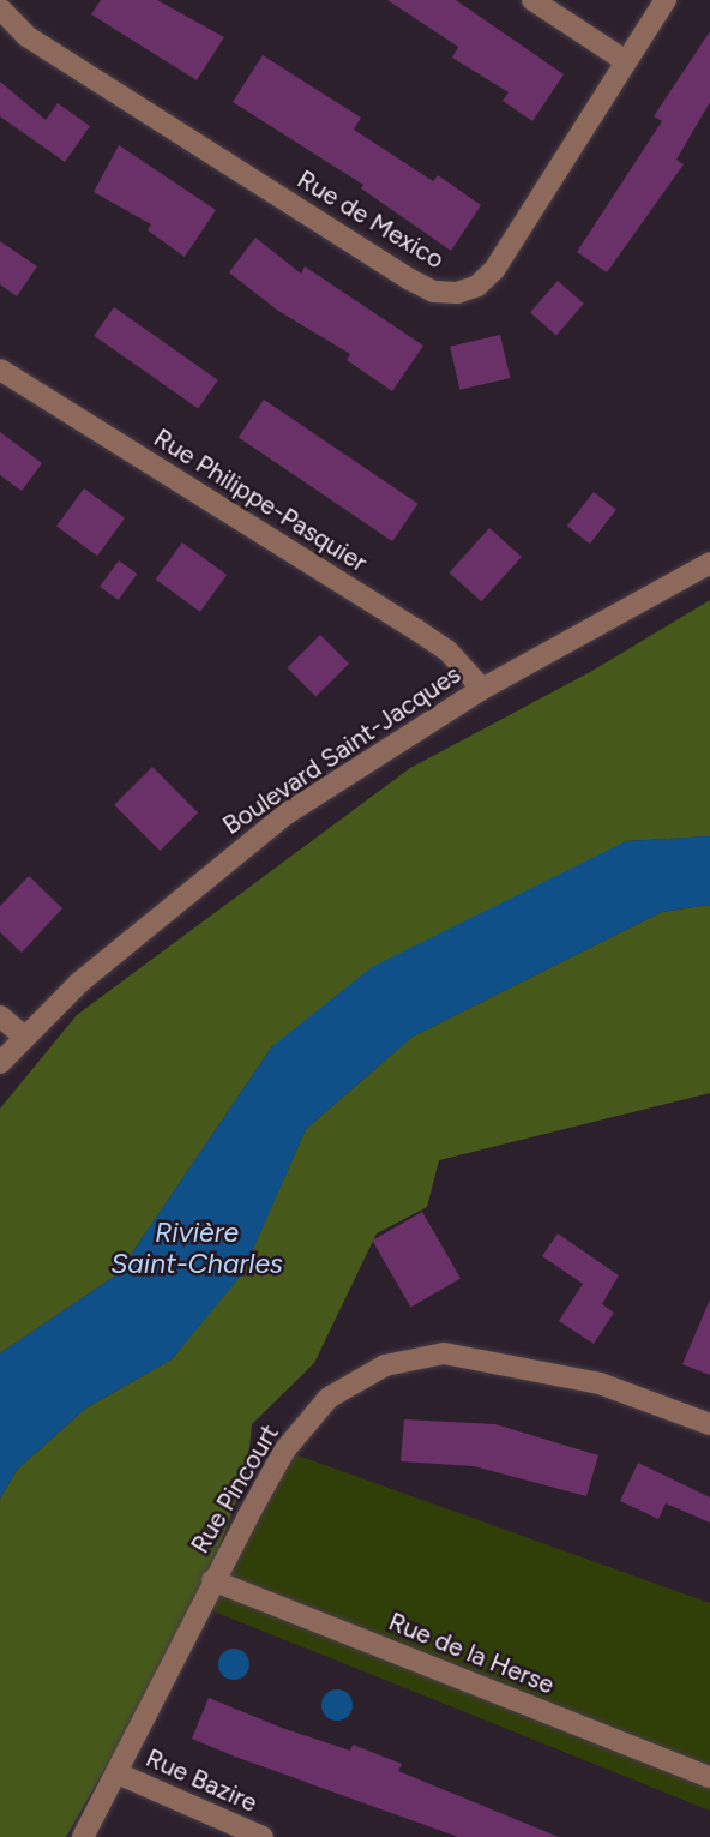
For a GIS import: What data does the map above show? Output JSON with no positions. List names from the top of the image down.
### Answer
{
  "streets": {
    "street": [
      "Rue de Mexico",
      "Rue Philippe-Pasquier",
      "Boulevard Saint-Jacques",
      "Rue Pincourt",
      "Rue de la Herse",
      "Rue Bazire"
    ]
  },
  "crossings": [
    ["Rue Philippe-Pasquier", "Boulevard Saint-Jacques"],
    ["Rue Pincourt", "Rue de la Herse"],
    ["Rue Pincourt", "Rue Bazire"]
  ],
  "water": ["Rivière Saint-Charles"]
}
